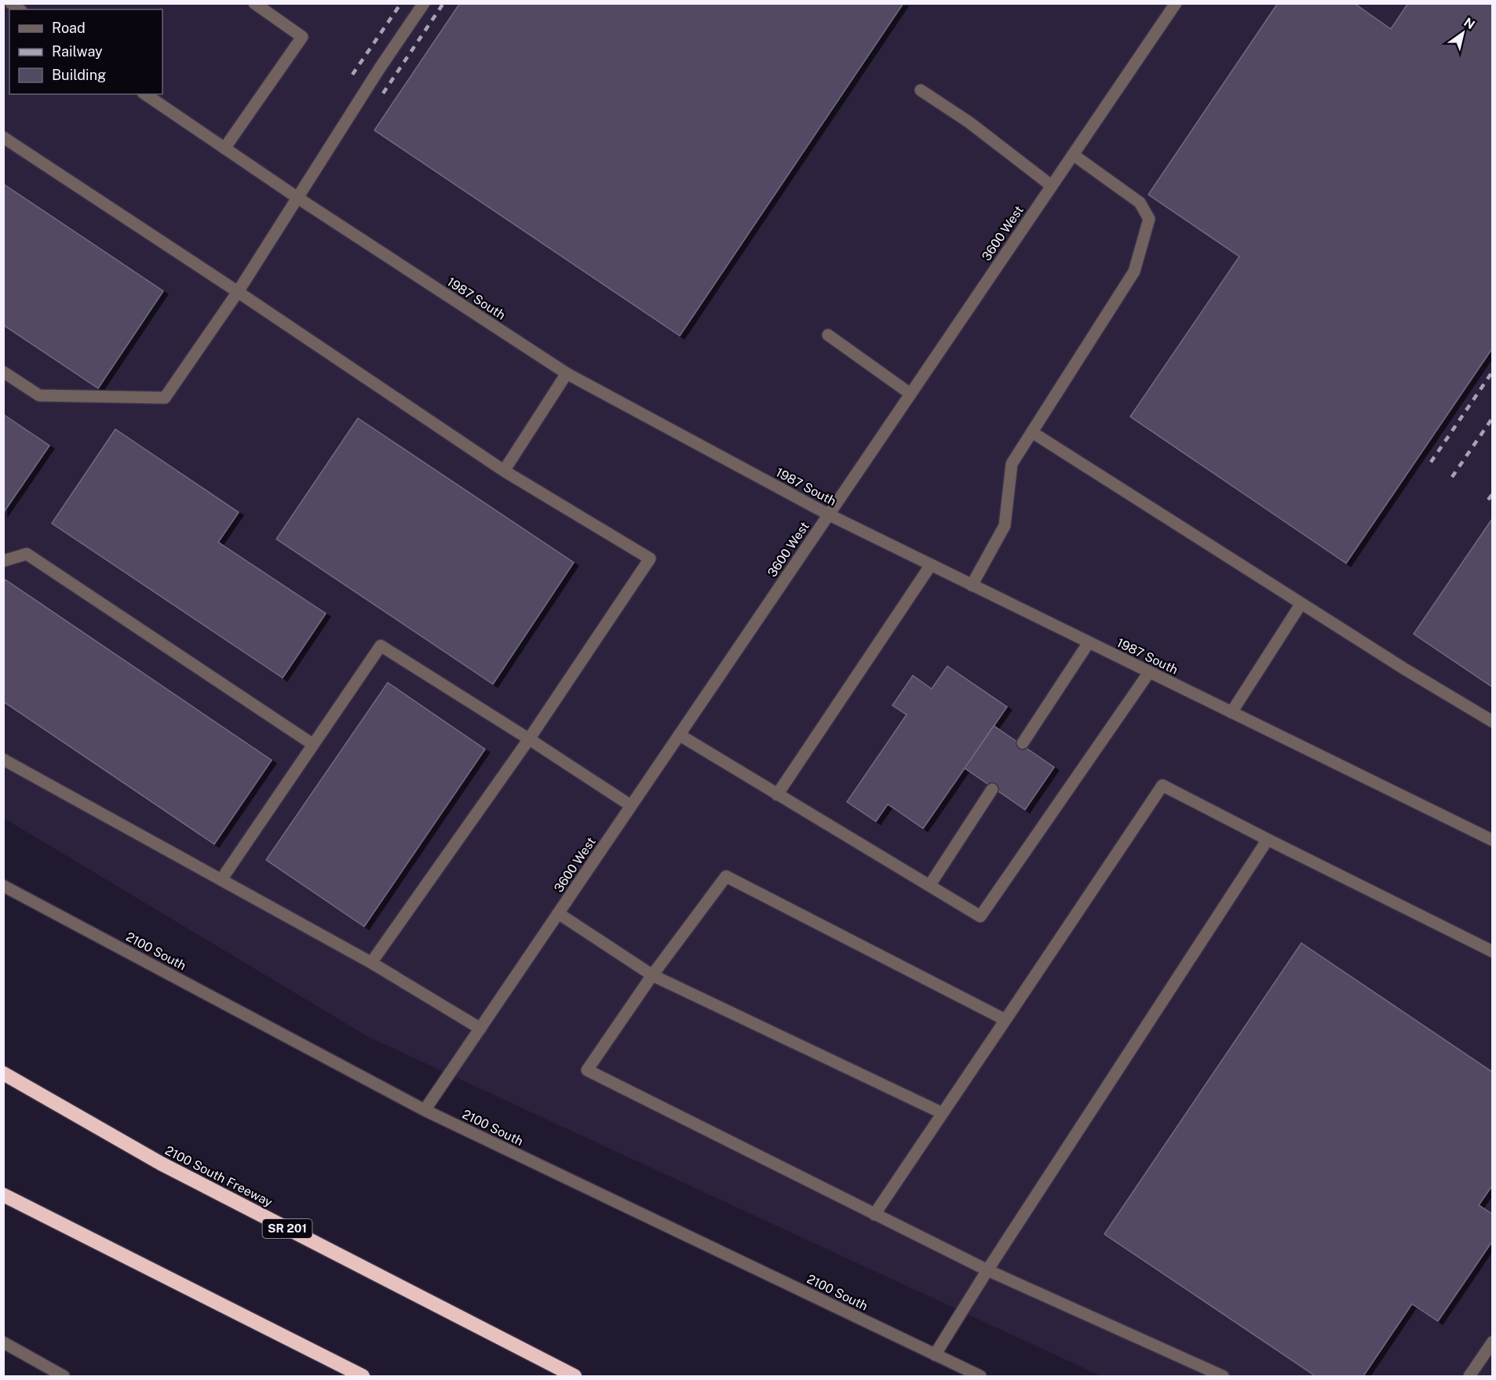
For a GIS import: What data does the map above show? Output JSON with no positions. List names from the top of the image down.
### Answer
{
  "streets": {
    "highway": ["2100 South Freeway", "SR 201"],
    "street": ["3600 West", "1987 South", "2100 South"]
  },
  "crossings": [
    ["3600 West", "1987 South"],
    ["3600 West", "2100 South"]
  ],
  "legend": ["Road", "Railway", "Building"],
  "north": "top right"
}
